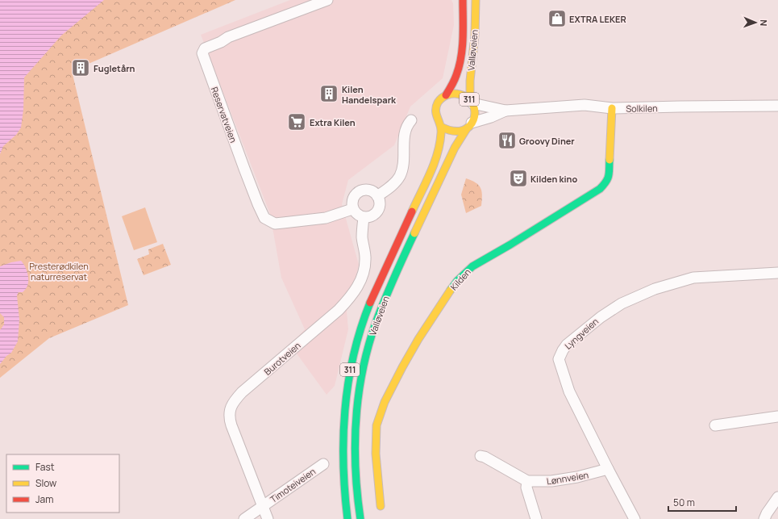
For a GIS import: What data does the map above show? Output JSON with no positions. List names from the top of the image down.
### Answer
{
  "streets": {
    "main road": ["Valløveien", "311", "Kilden"],
    "street": [
      "Solkilen",
      "Reservatveien",
      "Lyngveien",
      "Burotveien",
      "Lønnveien",
      "Timoteiveien"
    ]
  },
  "crossings": [
    ["Valløveien", "311"],
    ["Valløveien", "Solkilen"],
    ["311", "Solkilen"],
    ["Solkilen", "Kilden"],
    ["Reservatveien", "Burotveien"],
    ["Lyngveien", "Lønnveien"],
    ["Burotveien", "Timoteiveien"]
  ],
  "parks": ["Presterødkilen naturreservat"],
  "places": {
    "shop": ["EXTRA LEKER"],
    "building": ["Fugletårn", "Kilen Handelspark"],
    "supermarket": ["Extra Kilen"],
    "restaurant": ["Groovy Diner"],
    "theatre": ["Kilden kino"]
  },
  "legend": ["Fast", "Slow", "Jam"],
  "scale_bar": "50 m",
  "north": "right"
}
